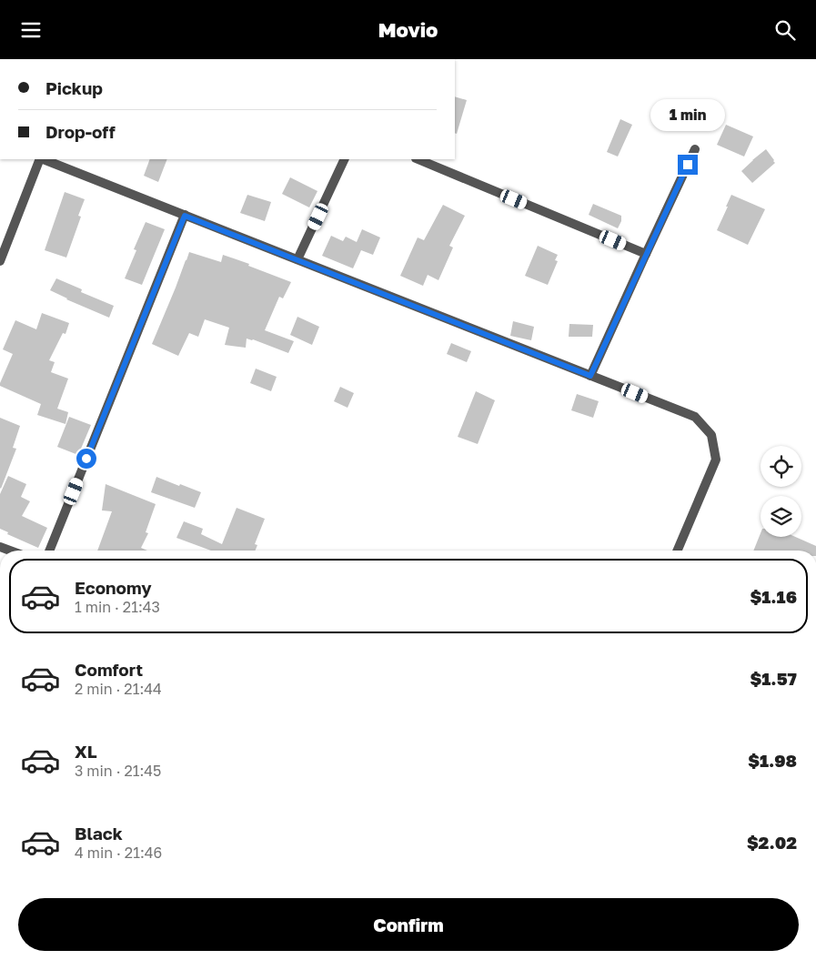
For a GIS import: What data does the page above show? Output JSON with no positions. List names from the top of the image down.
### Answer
{
  "page": {
    "header": "Movio",
    "banner": ["Pickup", "Drop-off"],
    "bubble": "1 min",
    "list": [
      {
        "name": "Economy",
        "note": "1 min · 21:43",
        "value": "$1.16"
      },
      {
        "name": "Comfort",
        "note": "2 min · 21:44",
        "value": "$1.57"
      },
      {
        "name": "XL",
        "note": "3 min · 21:45",
        "value": "$1.98"
      },
      {
        "name": "Black",
        "note": "4 min · 21:46",
        "value": "$2.02"
      }
    ],
    "buttons": "Confirm"
  }
}
